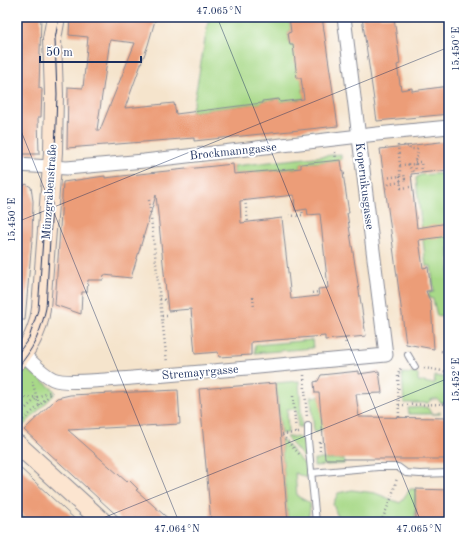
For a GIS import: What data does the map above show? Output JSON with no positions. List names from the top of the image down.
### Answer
{
  "streets": {
    "main road": ["Münzgrabenstraße"],
    "street": ["Brockmanngasse", "Kopernikusgasse", "Stremayrgasse"]
  },
  "crossings": [
    ["Brockmanngasse", "Kopernikusgasse"],
    ["Brockmanngasse", "Münzgrabenstraße"],
    ["Kopernikusgasse", "Stremayrgasse"],
    ["Münzgrabenstraße", "Stremayrgasse"]
  ],
  "scale_bar": "50 m",
  "coordinates": [
    "47.065°N",
    "15.450°E",
    "15.452°E",
    "47.064°N"
  ]
}
